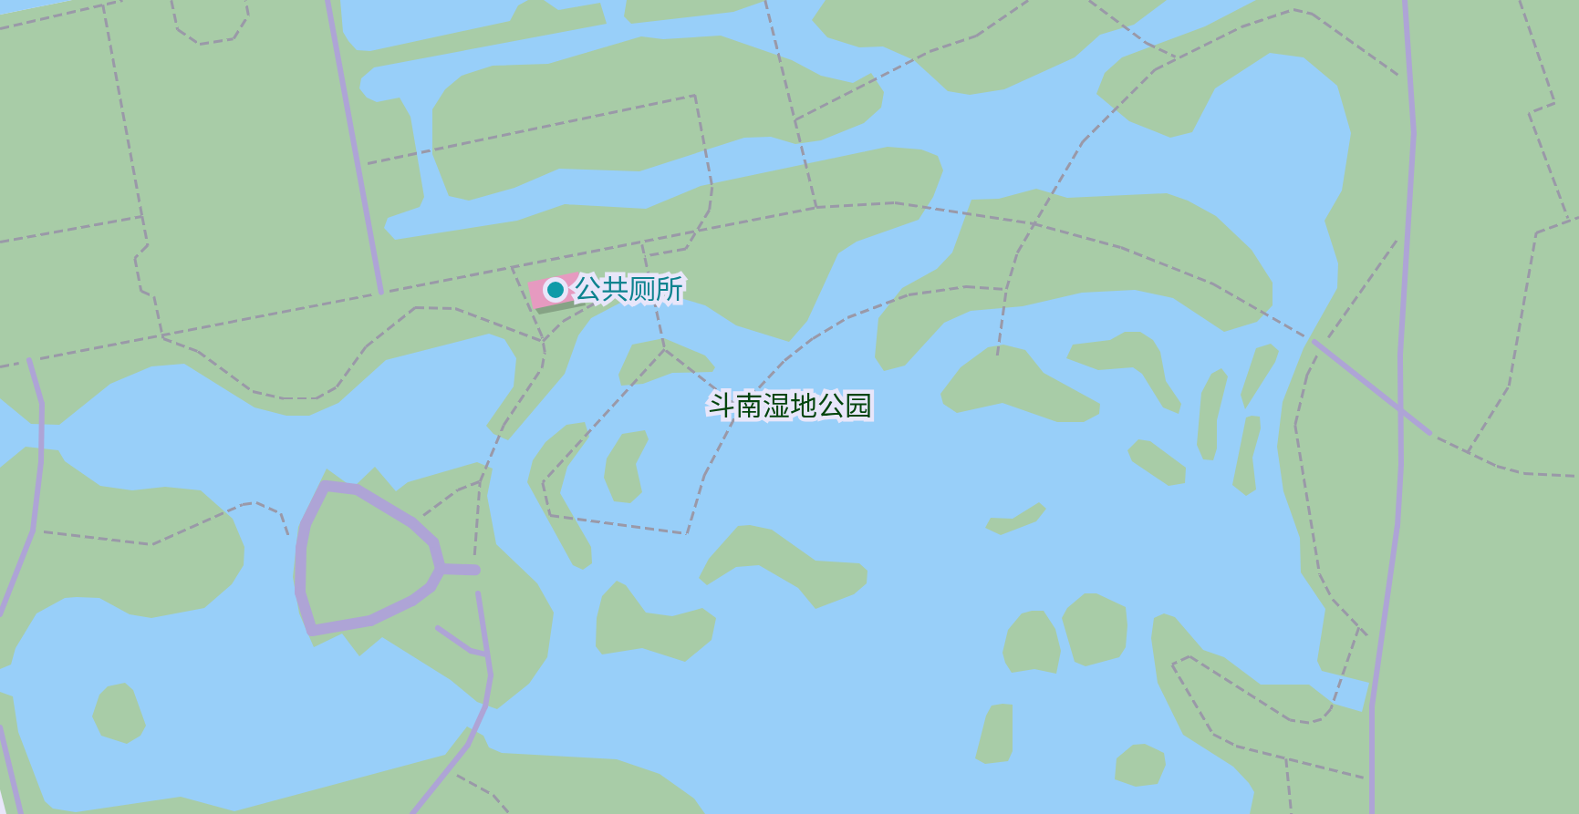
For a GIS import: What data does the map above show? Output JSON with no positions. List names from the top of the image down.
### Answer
{
  "parks": ["斗南湿地公园"],
  "places": ["公共厕所"]
}
